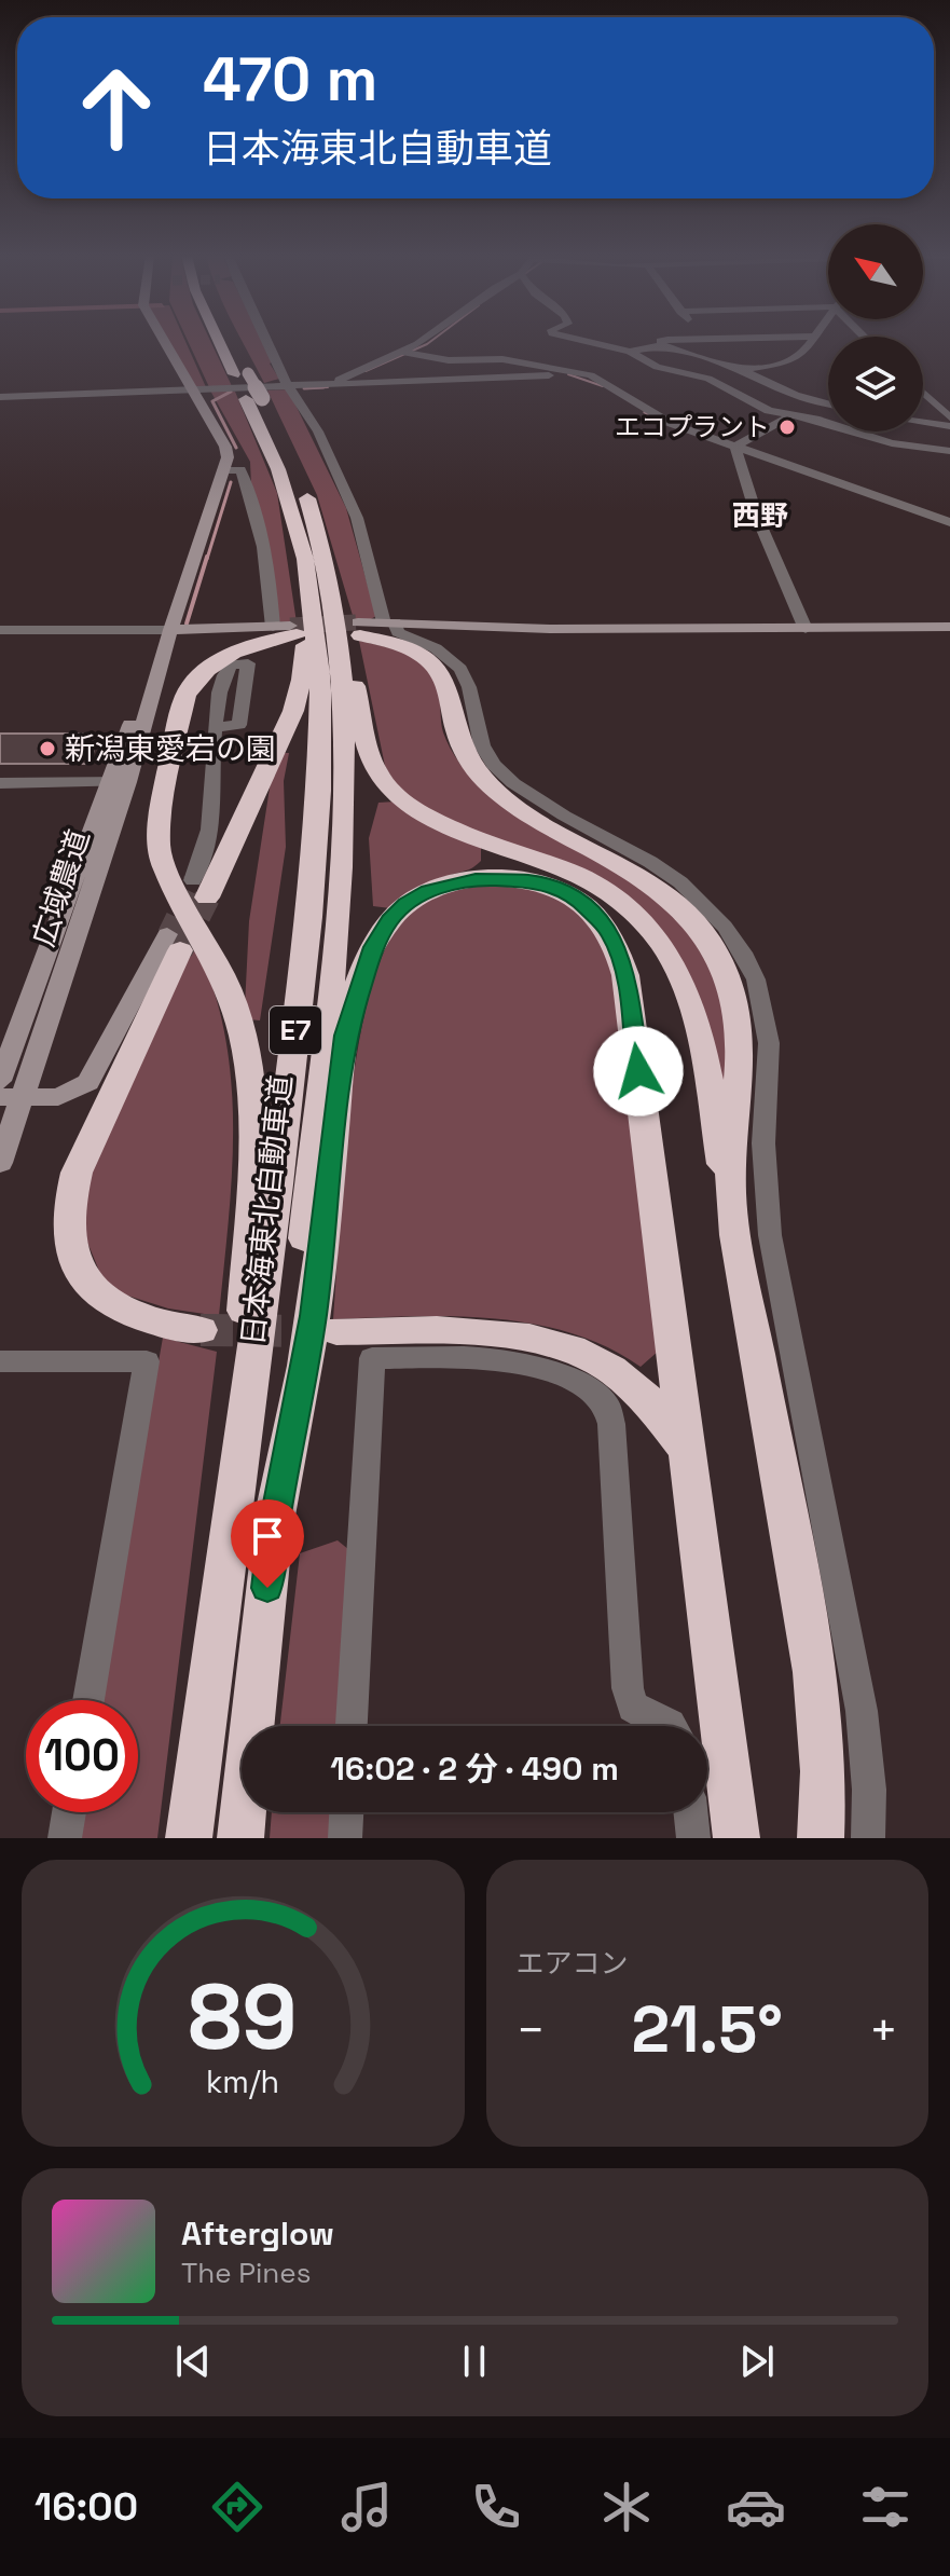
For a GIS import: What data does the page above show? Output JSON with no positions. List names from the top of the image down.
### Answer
{
  "streets": {
    "highway": ["E7", "日本海東北自動車道"],
    "street": ["広域農道"]
  },
  "districts": ["西野"],
  "places": ["エコプラント", "新潟東愛宕の園"],
  "north": "top left",
  "page": {
    "turn": ["470 m", "日本海東北自動車道"],
    "limit": "100",
    "trip": "16:02 · 2 分 · 490 m",
    "tile": "エアコン",
    "heat": ["−", "21.5°", "+"],
    "song": ["Afterglow", "The Pines"],
    "tabs": "16:00",
    "gauge": ["89", "km/h"]
  }
}
